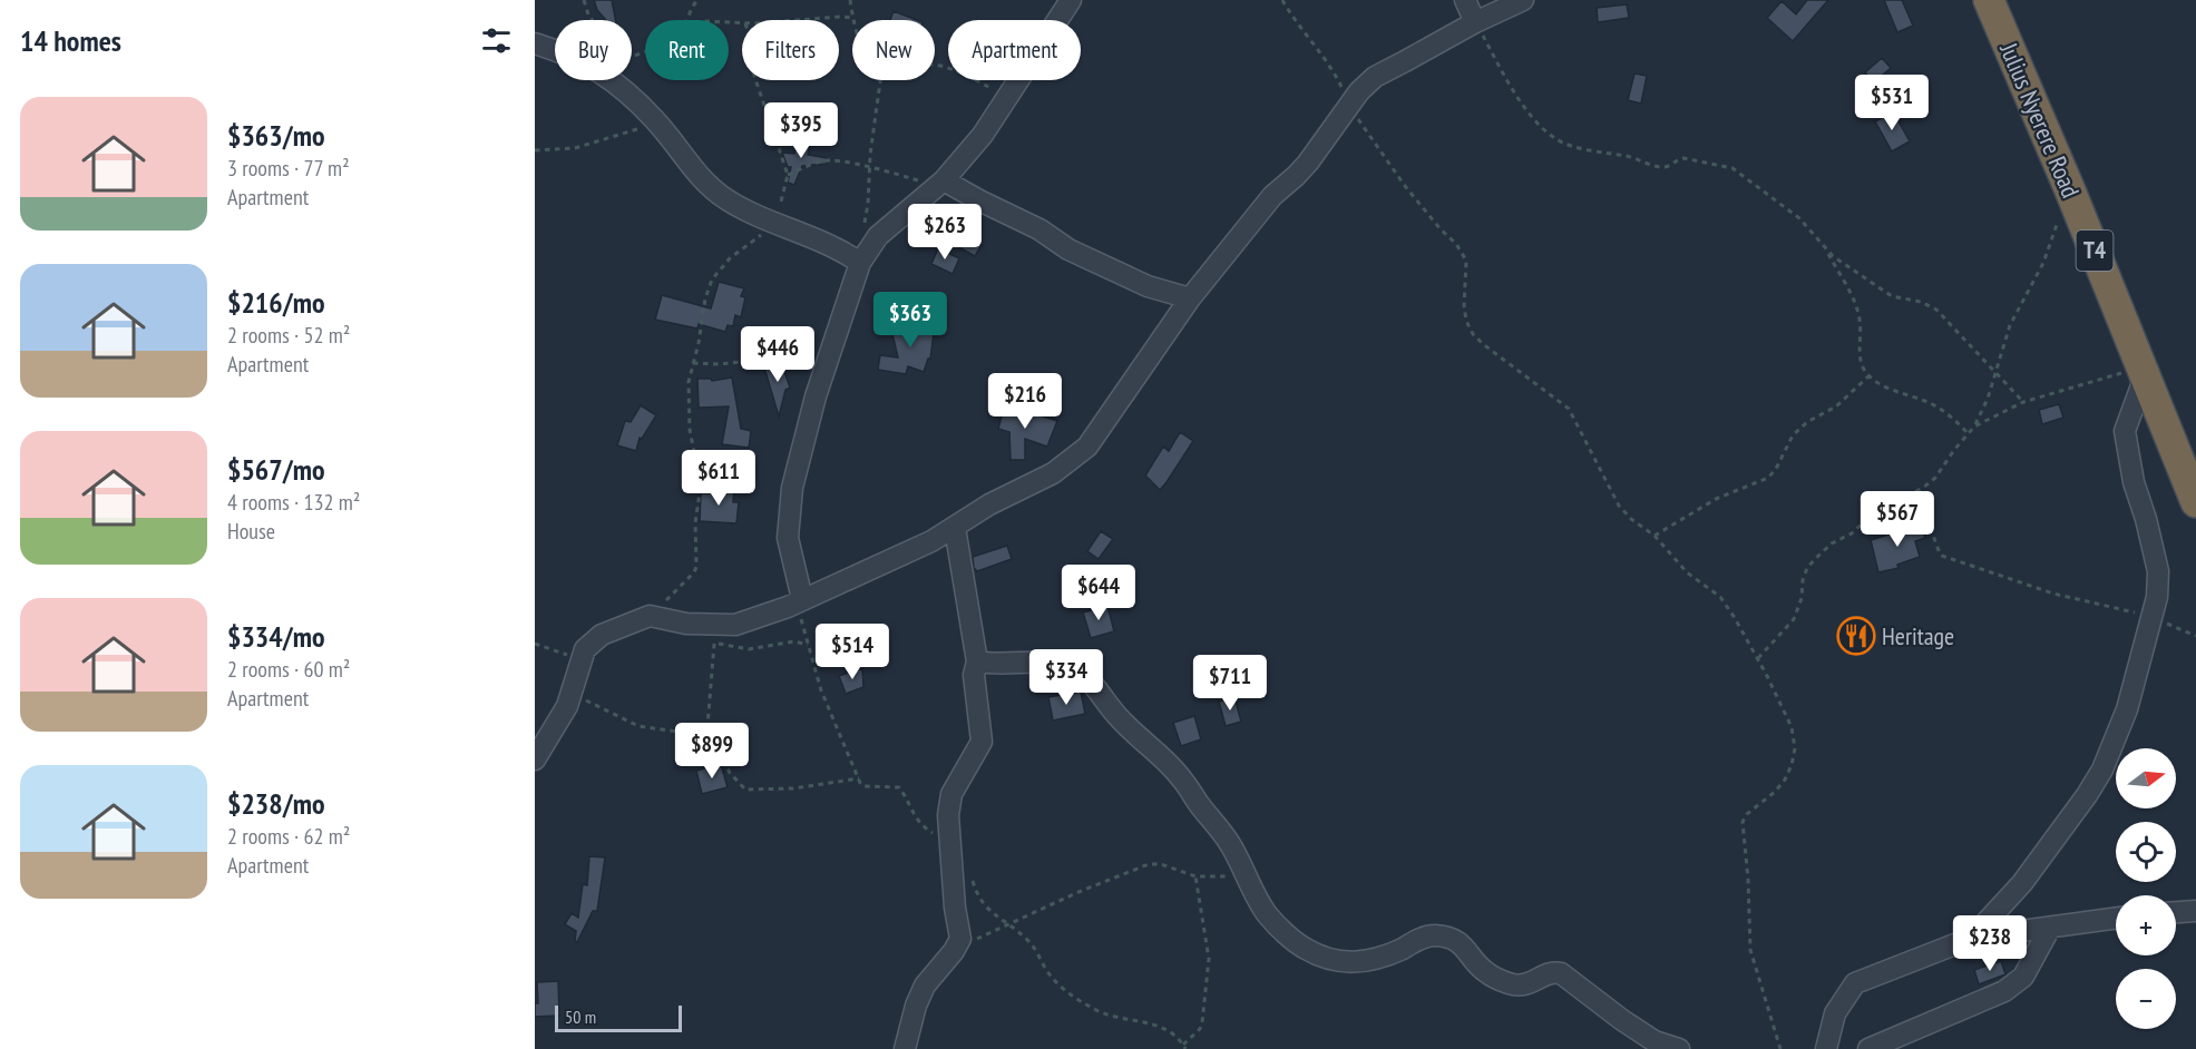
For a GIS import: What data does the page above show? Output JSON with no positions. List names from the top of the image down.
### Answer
{
  "streets": {
    "highway": ["Julius Nyerere Road", "T4"]
  },
  "places": {
    "restaurant": ["Heritage"]
  },
  "scale_bar": "50 m",
  "north": "right",
  "page": {
    "heading": "14 homes",
    "chip": [
      "Buy",
      "Rent",
      "Filters",
      "New",
      "Apartment"
    ],
    "price": [
      "$531",
      "$395",
      "$263",
      "$363",
      "$446",
      "$216",
      "$611",
      "$567",
      "$644",
      "$514",
      "$334",
      "$711",
      "$899",
      "$238"
    ],
    "list": [
      {
        "name": "$363/mo",
        "note": "3 rooms · 77 m² · Apartment"
      },
      {
        "name": "$216/mo",
        "note": "2 rooms · 52 m² · Apartment"
      },
      {
        "name": "$567/mo",
        "note": "4 rooms · 132 m² · House"
      },
      {
        "name": "$334/mo",
        "note": "2 rooms · 60 m² · Apartment"
      },
      {
        "name": "$238/mo",
        "note": "2 rooms · 62 m² · Apartment"
      }
    ],
    "map_buttons": ["+", "−"],
    "scale": "50 m"
  }
}
